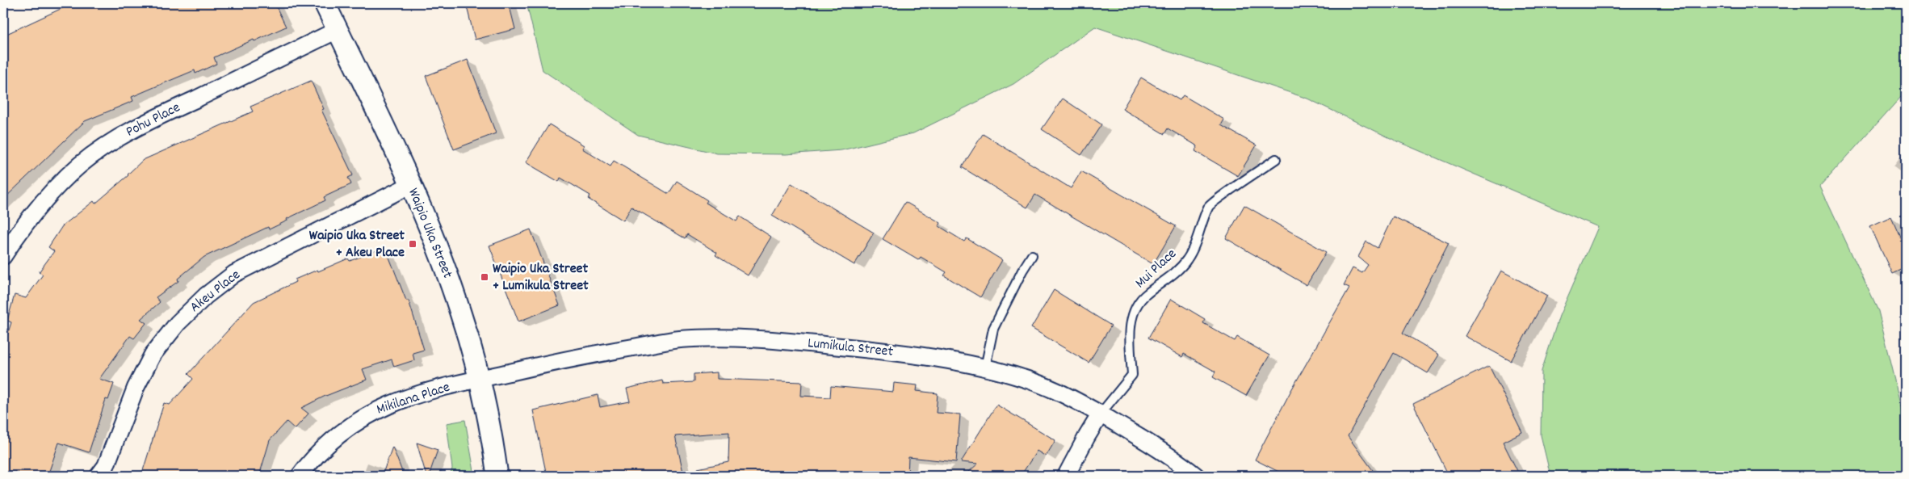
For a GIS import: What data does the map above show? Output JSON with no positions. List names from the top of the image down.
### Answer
{
  "streets": {
    "street": [
      "Pohu Place",
      "Waipio Uka Street",
      "Akeu Place",
      "Lumikula Street",
      "Mikilana Place"
    ],
    "lane": ["Mui Place"]
  },
  "crossings": [
    ["Pohu Place", "Waipio Uka Street"],
    ["Waipio Uka Street", "Akeu Place"],
    ["Waipio Uka Street", "Lumikula Street"],
    ["Waipio Uka Street", "Mikilana Place"],
    ["Mui Place", "Lumikula Street"],
    ["Lumikula Street", "Mikilana Place"]
  ],
  "places": {
    "transit": ["Waipio Uka Street + Akeu Place", "Waipio Uka Street + Lumikula Street"]
  }
}
